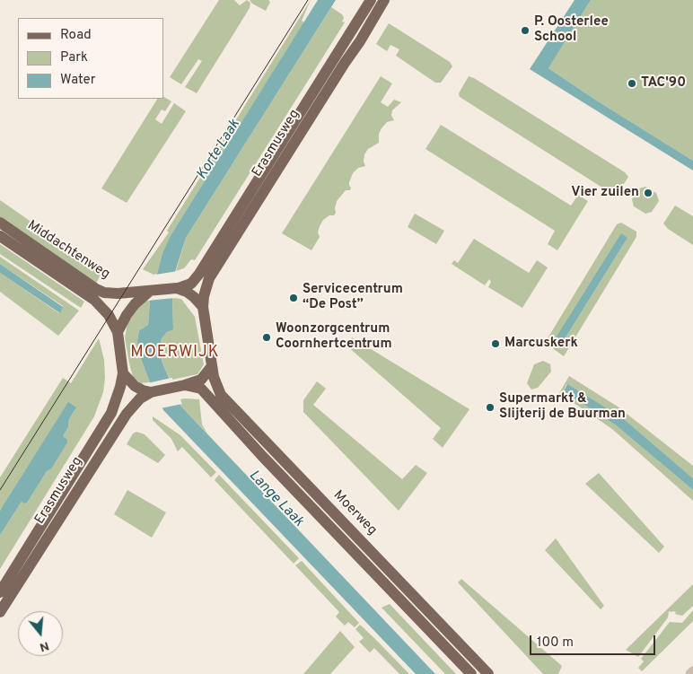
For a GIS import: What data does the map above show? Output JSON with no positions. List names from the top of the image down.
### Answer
{
  "streets": {
    "main road": ["Erasmusweg", "Middachtenweg", "Moerweg"]
  },
  "crossings": [
    ["Erasmusweg", "Middachtenweg"],
    ["Erasmusweg", "Moerweg"],
    ["Middachtenweg", "Moerweg"]
  ],
  "districts": ["MOERWIJK"],
  "water": ["Korte Laak", "Lange Laak"],
  "places": [
    "P. Oosterlee School",
    "TAC'90",
    "Vier zuilen",
    "Servicecentrum “De Post”",
    "Woonzorgcentrum Coornhertcentrum",
    "Marcuskerk",
    "Supermarkt & Slijterij de Buurman"
  ],
  "legend": ["Road", "Park", "Water"],
  "scale_bar": "100 m",
  "north": "bottom"
}
